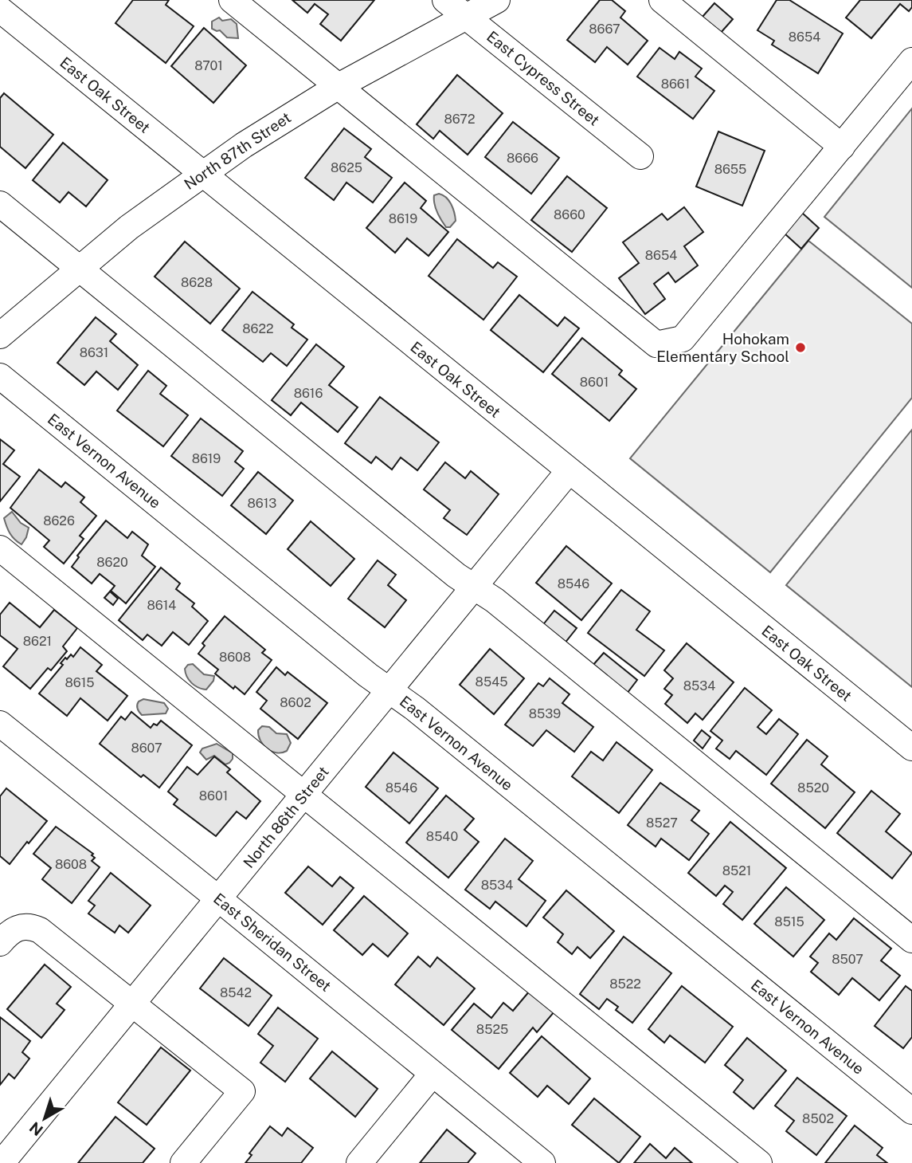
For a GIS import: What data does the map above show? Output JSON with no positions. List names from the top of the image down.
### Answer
{
  "streets": {
    "street": [
      "East Cypress Street",
      "East Oak Street",
      "North 87th Street",
      "East Vernon Avenue",
      "North 86th Street",
      "East Sheridan Street"
    ]
  },
  "crossings": [
    ["East Cypress Street", "North 87th Street"],
    ["East Oak Street", "North 87th Street"],
    ["East Oak Street", "North 86th Street"],
    ["East Vernon Avenue", "North 86th Street"],
    ["North 86th Street", "East Sheridan Street"]
  ],
  "places": ["Hohokam Elementary School"],
  "house_numbers": [
    "8667",
    "8654",
    "8701",
    "8661",
    "8672",
    "8666",
    "8625",
    "8655",
    "8660",
    "8619",
    "8654",
    "8628",
    "8622",
    "8631",
    "8601",
    "8616",
    "8619",
    "8613",
    "8626",
    "8620",
    "8546",
    "8614",
    "8621",
    "8608",
    "8545",
    "8615",
    "8534",
    "8602",
    "8539",
    "8607",
    "8546",
    "8520",
    "8601",
    "8527",
    "8540",
    "8608",
    "8521",
    "8534",
    "8515",
    "8507",
    "8522",
    "8542",
    "8525",
    "8502"
  ],
  "north": "bottom left"
}
